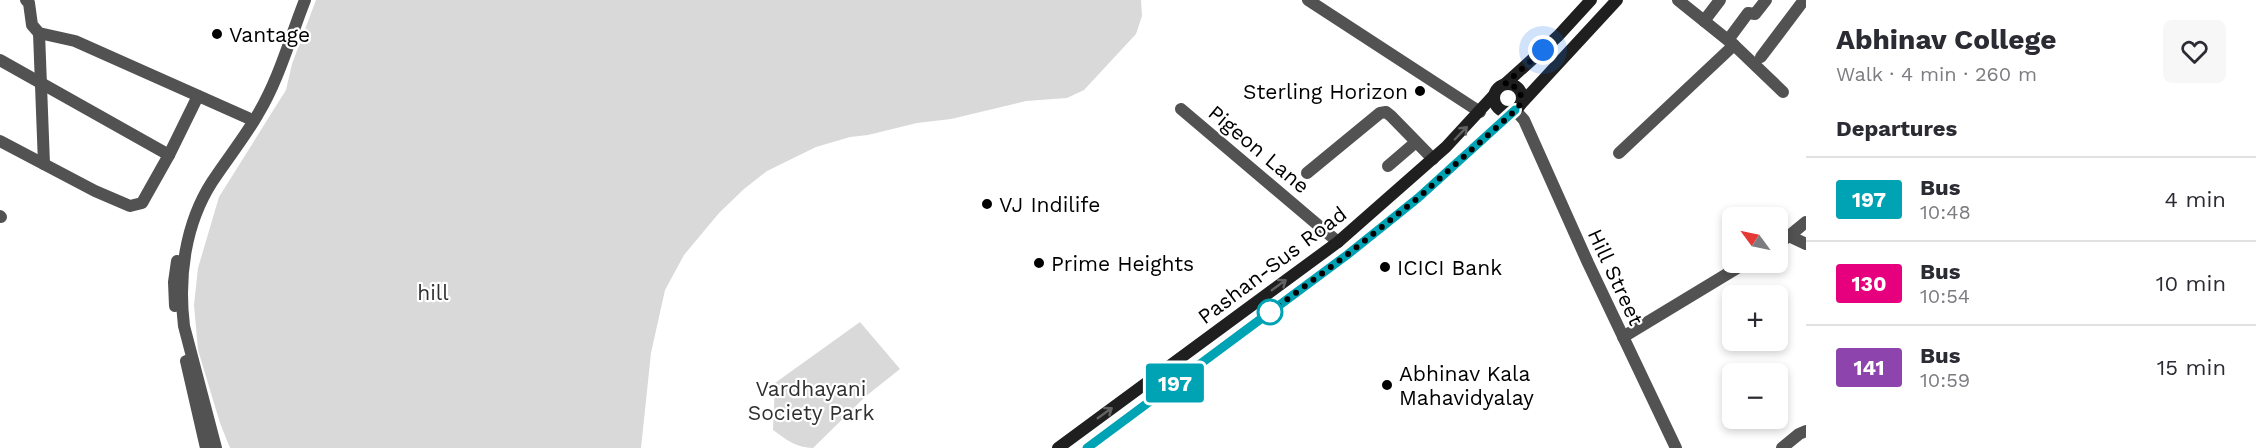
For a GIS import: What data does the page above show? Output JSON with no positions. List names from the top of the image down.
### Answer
{
  "streets": {
    "main road": ["Pashan-Sus Road"],
    "street": ["Pigeon Lane", "Hill Street"]
  },
  "crossings": [
    ["Pigeon Lane", "Pashan-Sus Road"],
    ["Pashan-Sus Road", "Hill Street"]
  ],
  "parks": ["hill", "Vardhayani Society Park"],
  "places": [
    "Vantage",
    "Sterling Horizon",
    "VJ Indilife",
    "Prime Heights",
    "ICICI Bank",
    "Abhinav Kala Mahavidyalay"
  ],
  "lines": ["bus line 197"],
  "north": "top left",
  "page": {
    "on_map": "197",
    "heading": [
      ["Abhinav College", "Walk · 4 min · 260 m"],
      "Departures"
    ],
    "list": [
      {
        "mark": "197",
        "name": "Bus",
        "note": "10:48",
        "value": "4 min"
      },
      {
        "mark": "130",
        "name": "Bus",
        "note": "10:54",
        "value": "10 min"
      },
      {
        "mark": "141",
        "name": "Bus",
        "note": "10:59",
        "value": "15 min"
      }
    ],
    "map_buttons": ["+", "−"]
  }
}
